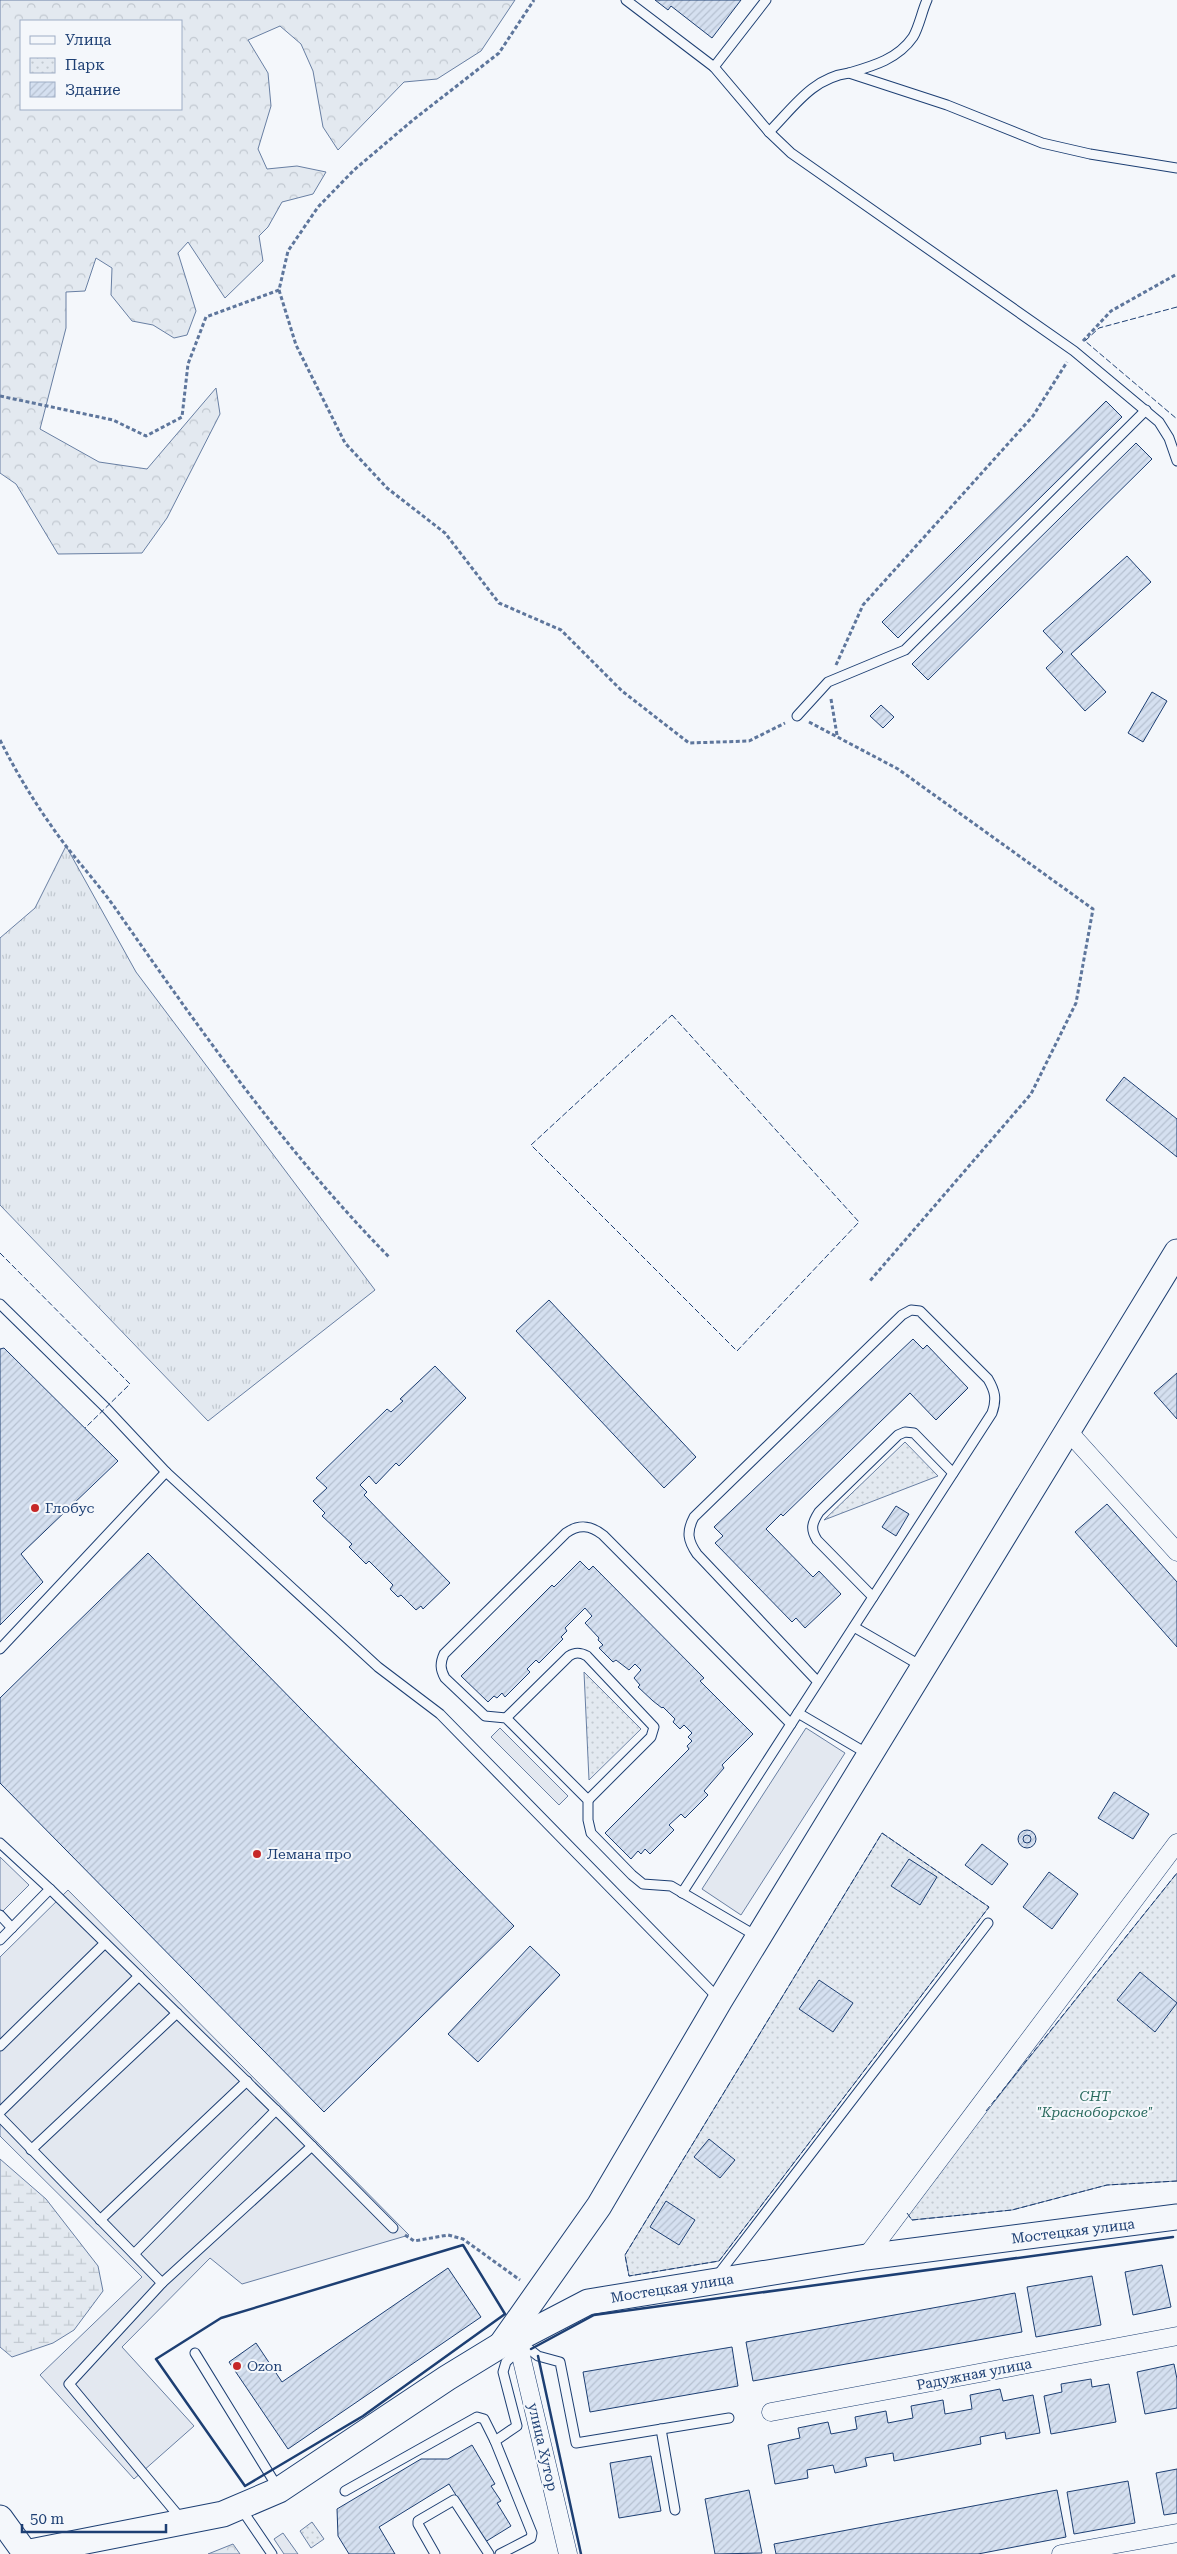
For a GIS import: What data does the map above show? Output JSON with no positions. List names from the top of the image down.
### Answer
{
  "streets": {
    "street": ["Мостецкая улица", "Радужная улица", "улица Хутор"]
  },
  "crossings": [
    ["Мостецкая улица", "улица Хутор"]
  ],
  "parks": ["СНТ \"Красноборское\""],
  "places": ["Глобус", "Лемана про", "Ozon"],
  "legend": ["Улица", "Парк", "Здание"],
  "scale_bar": "50 m"
}
